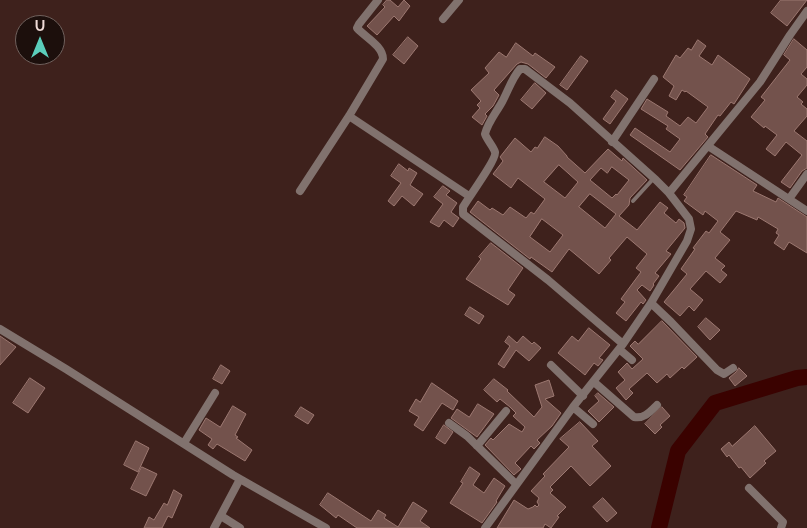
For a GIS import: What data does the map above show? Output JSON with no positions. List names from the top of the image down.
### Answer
{
  "north": "top"
}
